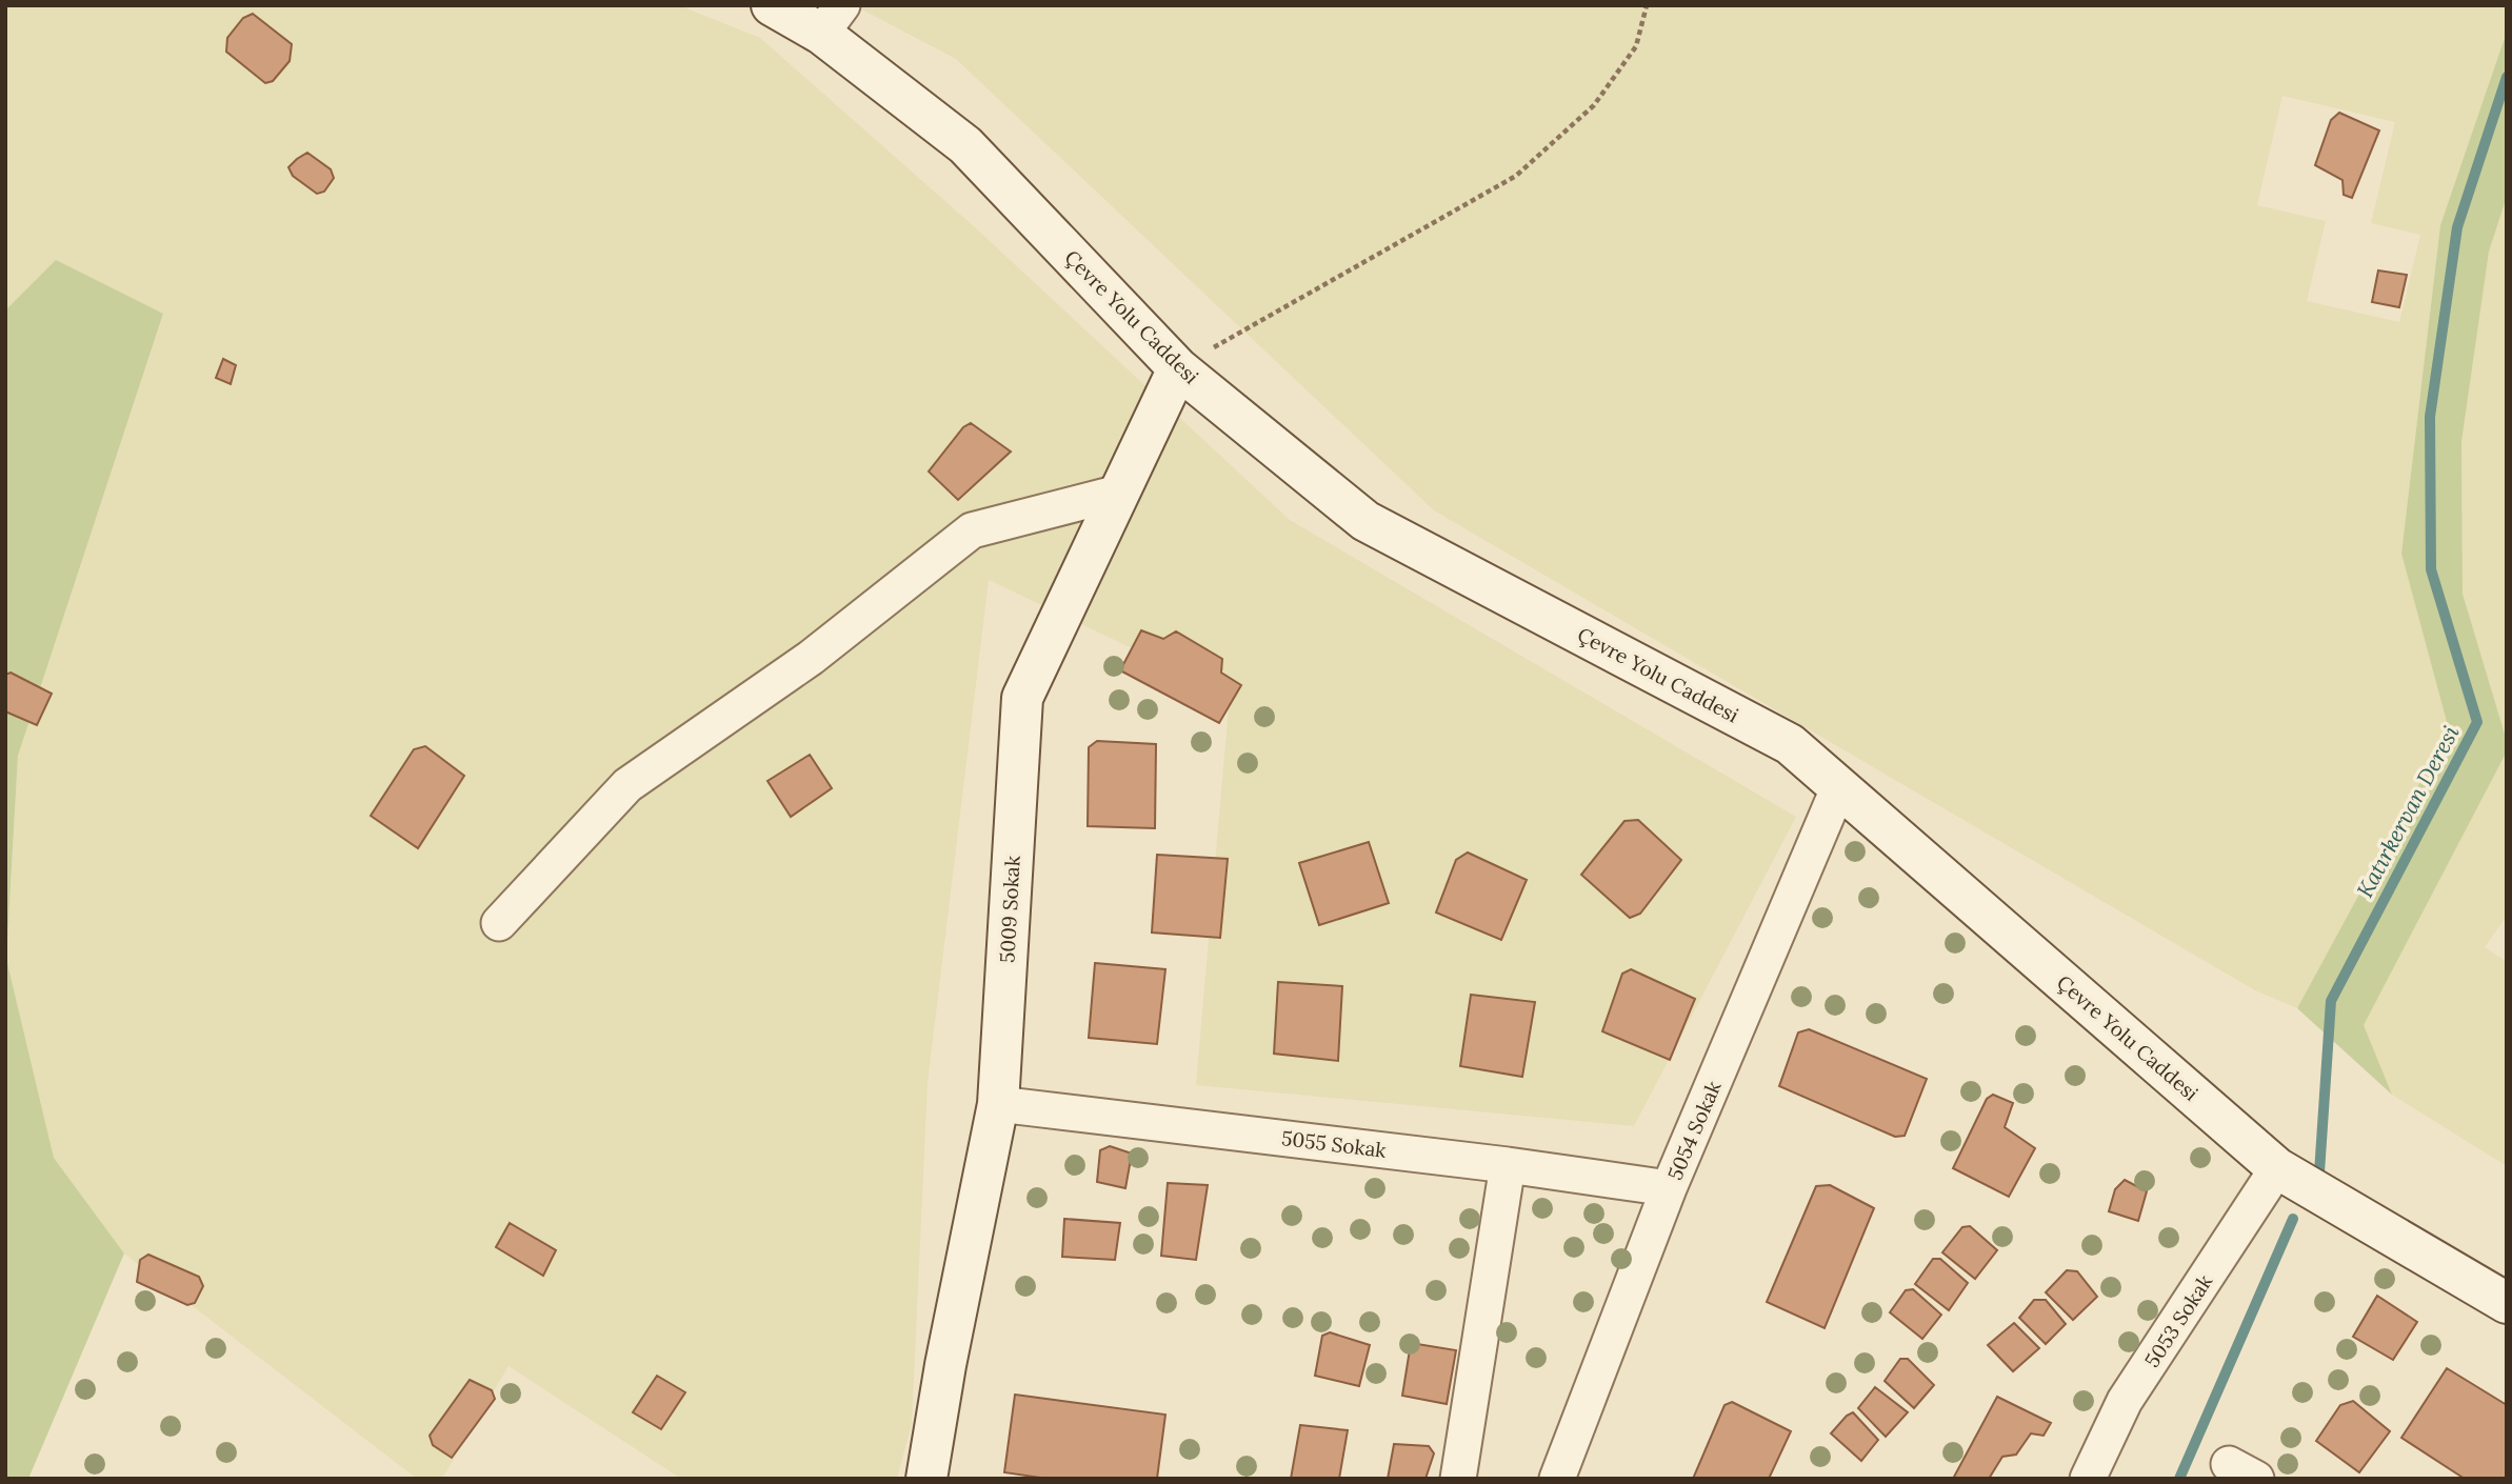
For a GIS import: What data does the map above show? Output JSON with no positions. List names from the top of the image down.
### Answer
{
  "streets": {
    "main road": ["Çevre Yolu Caddesi", "5009 Sokak"],
    "street": ["5054 Sokak", "5055 Sokak", "5053 Sokak"]
  },
  "crossings": [
    ["Çevre Yolu Caddesi", "5009 Sokak"],
    ["Çevre Yolu Caddesi", "5054 Sokak"],
    ["Çevre Yolu Caddesi", "5053 Sokak"],
    ["5009 Sokak", "5055 Sokak"],
    ["5054 Sokak", "5055 Sokak"]
  ],
  "water": ["Katırkervan Deresi"]
}
